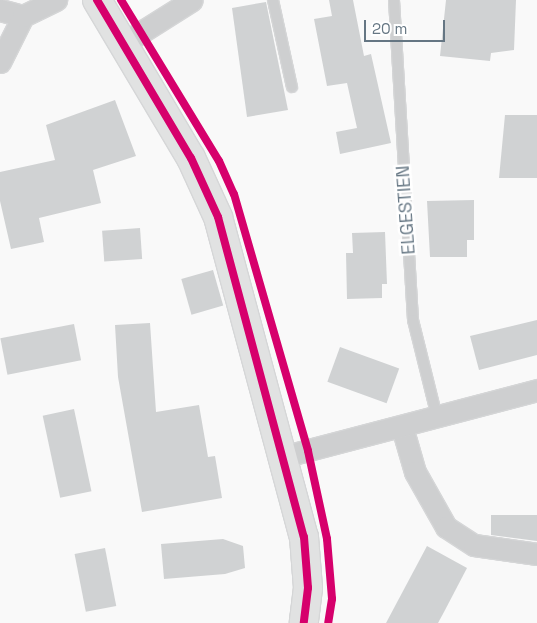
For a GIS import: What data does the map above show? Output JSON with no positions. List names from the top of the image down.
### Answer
{
  "streets": {
    "lane": ["ELGESTIEN"]
  },
  "scale_bar": "20 m"
}
